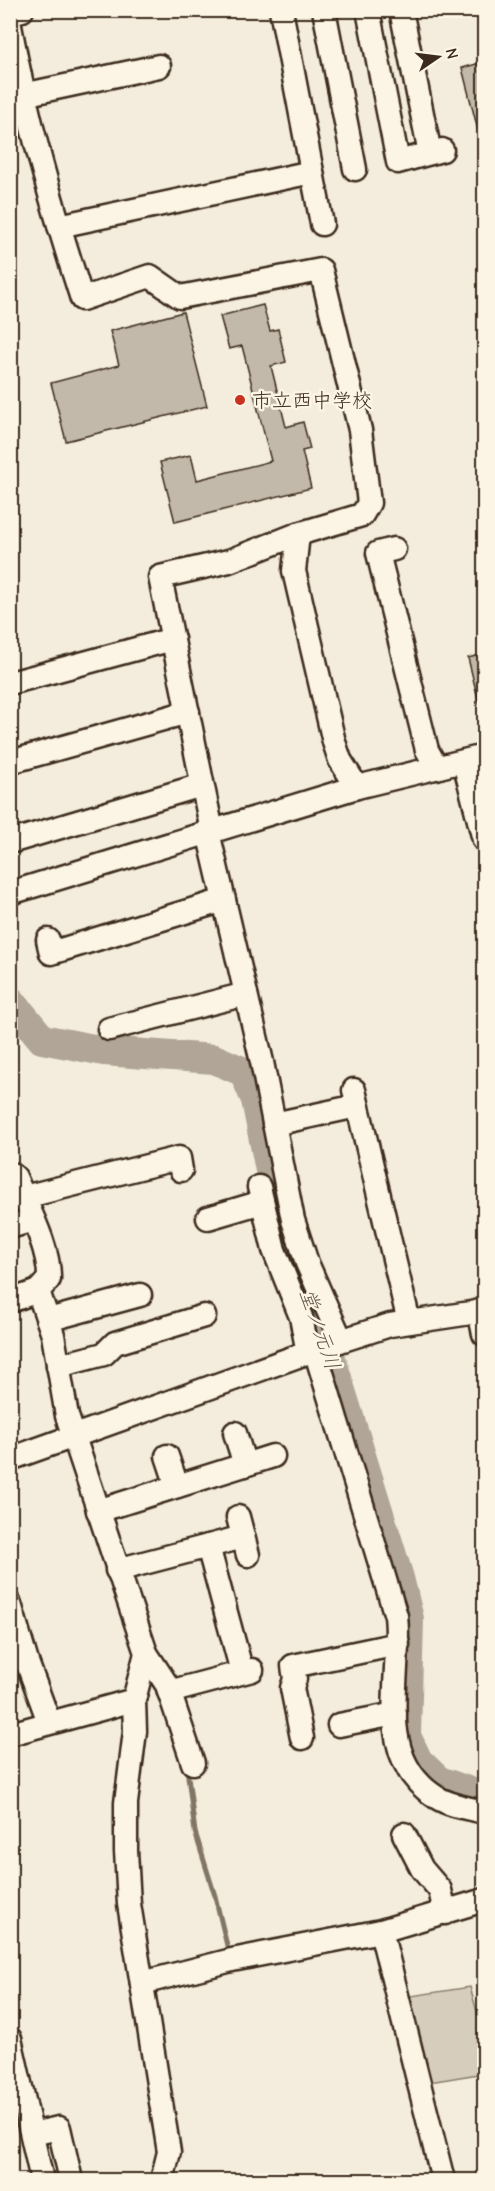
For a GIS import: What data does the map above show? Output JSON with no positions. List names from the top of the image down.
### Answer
{
  "water": ["堂ノ元川"],
  "places": ["市立西中学校"],
  "north": "right"
}
